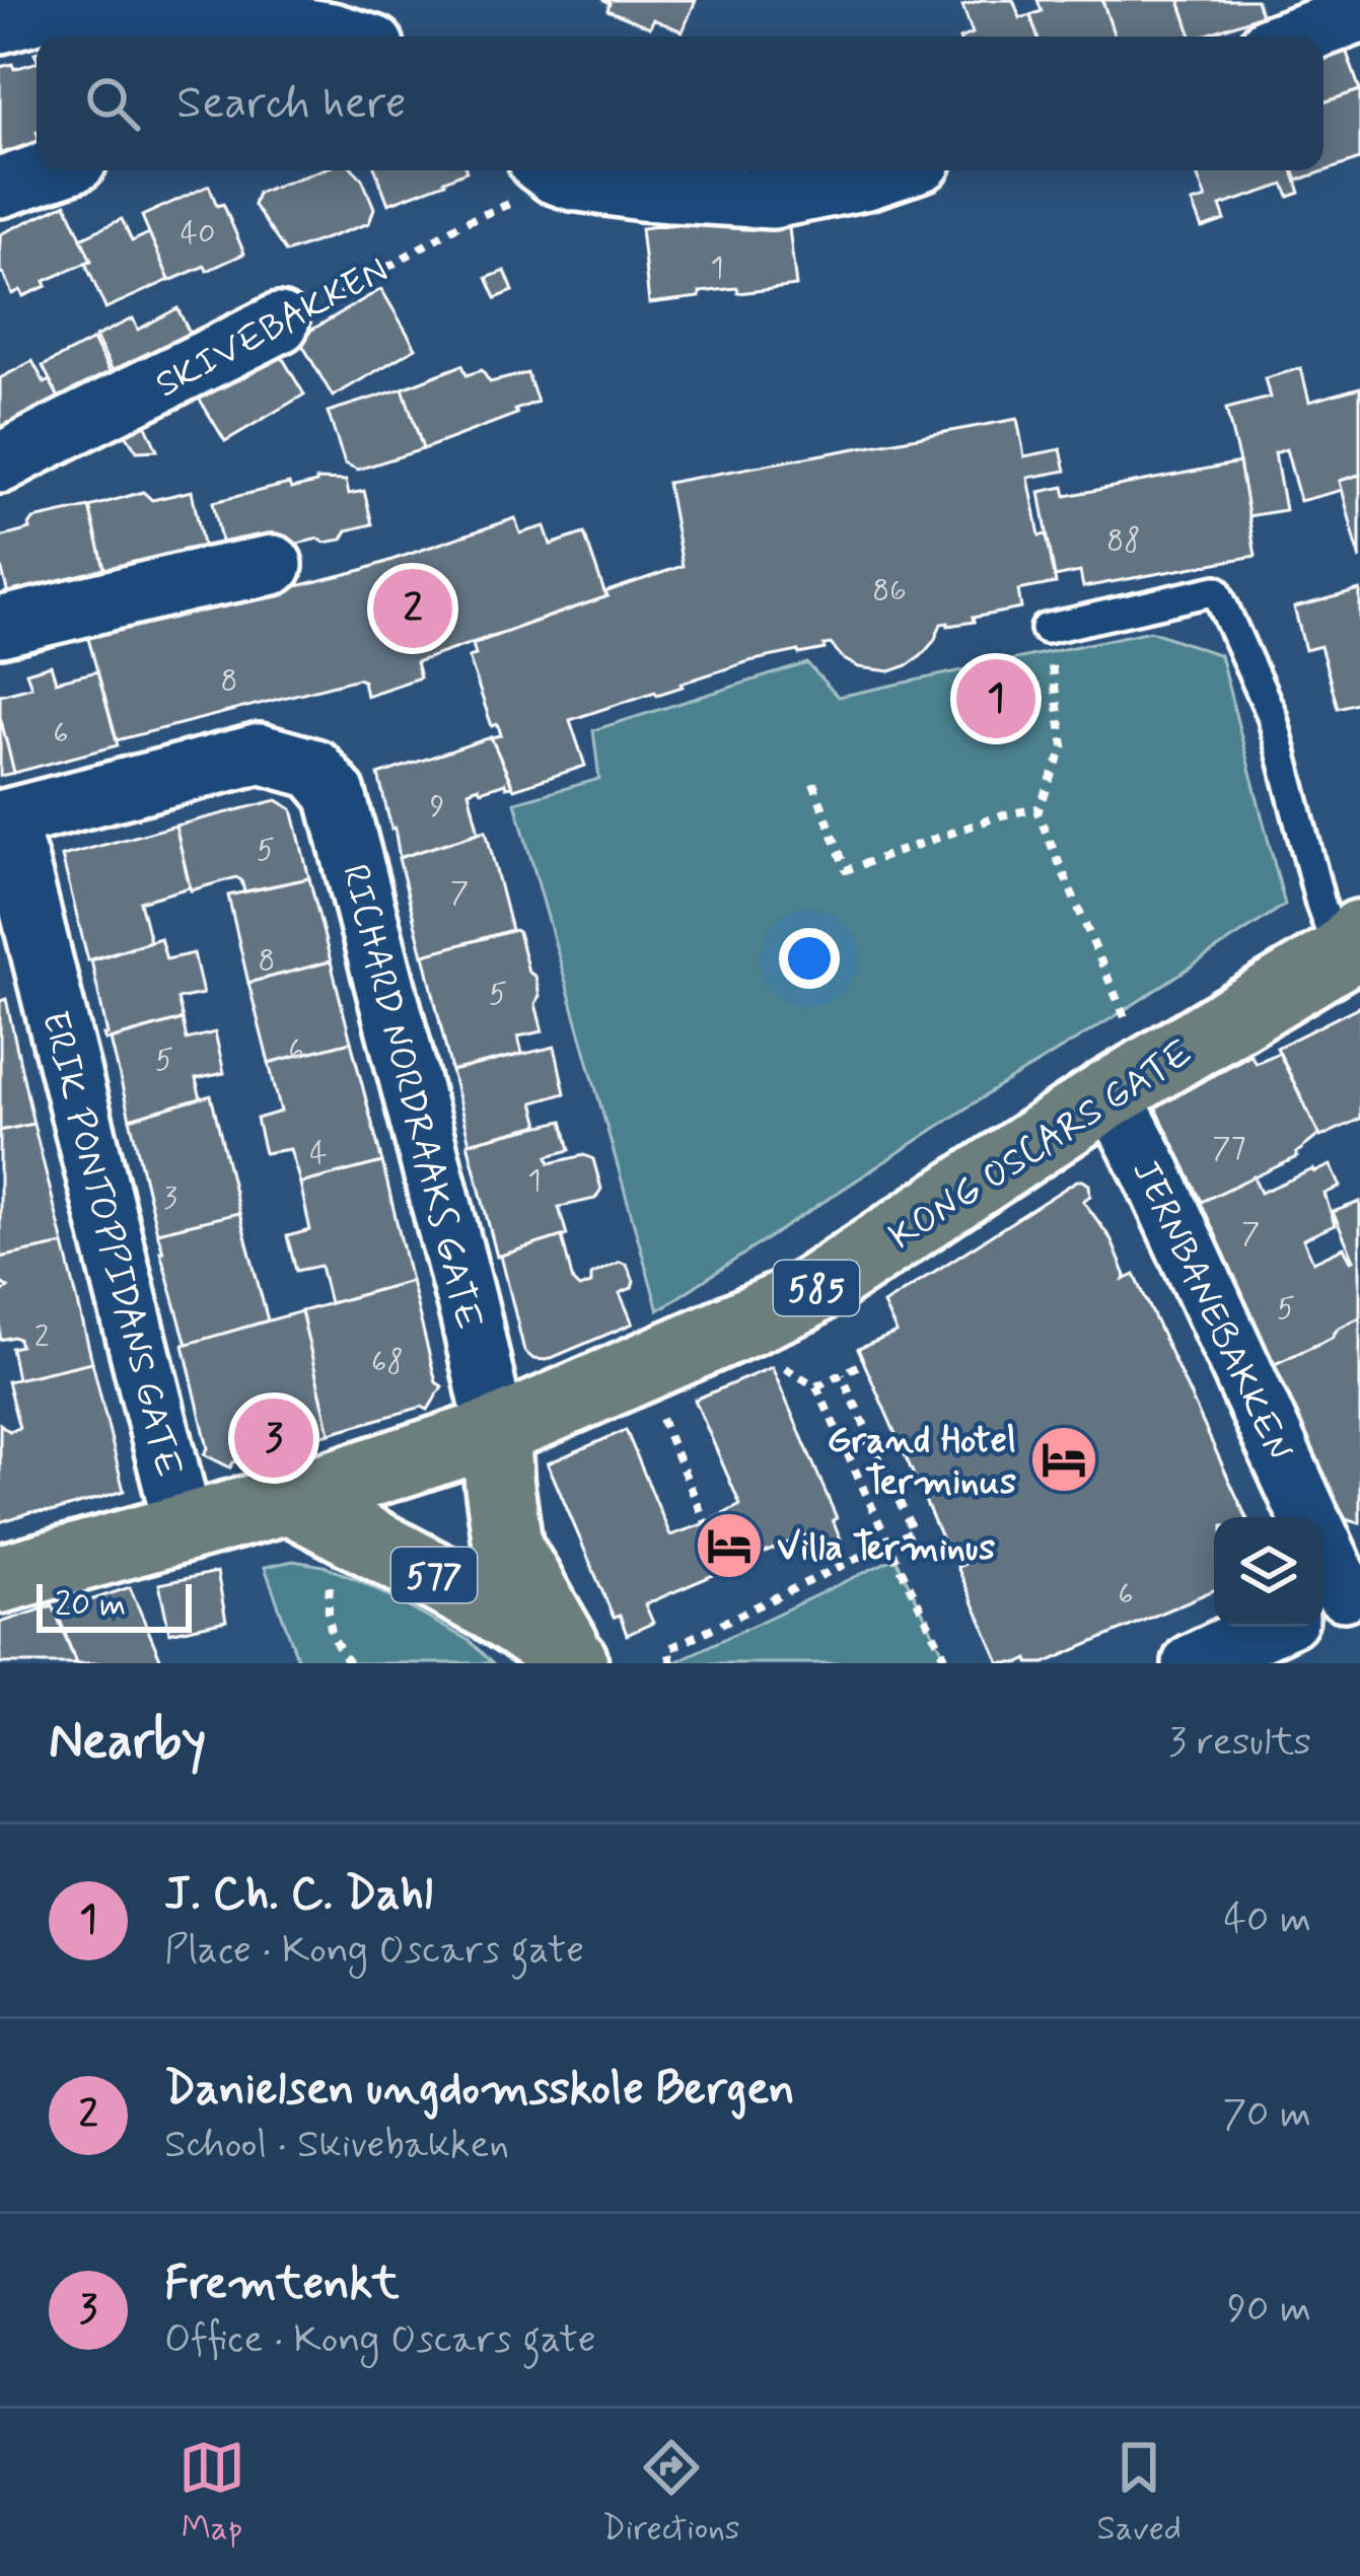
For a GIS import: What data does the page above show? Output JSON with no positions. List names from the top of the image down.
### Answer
{
  "streets": {
    "main road": ["KONG OSCARS GATE", "585", "577"],
    "street": [
      "SKIVEBAKKEN",
      "RICHARD NORDRAAKS GATE",
      "ERIK PONTOPPIDANS GATE",
      "JERNBANEBAKKEN"
    ]
  },
  "crossings": [
    ["RICHARD NORDRAAKS GATE", "KONG OSCARS GATE"],
    ["RICHARD NORDRAAKS GATE", "ERIK PONTOPPIDANS GATE"],
    ["RICHARD NORDRAAKS GATE", "577"],
    ["KONG OSCARS GATE", "ERIK PONTOPPIDANS GATE"],
    ["KONG OSCARS GATE", "JERNBANEBAKKEN"],
    ["KONG OSCARS GATE", "577"]
  ],
  "places": {
    "hotel": ["Grand Hotel Terminus", "Villa Terminus"]
  },
  "house_numbers": [
    "40",
    "1",
    "88",
    "86",
    "8",
    "6",
    "9",
    "5",
    "7",
    "8",
    "5",
    "6",
    "5",
    "77",
    "4",
    "1",
    "3",
    "7",
    "5",
    "2",
    "68",
    "6"
  ],
  "scale_bar": "20 m",
  "page": {
    "search": "Search here",
    "pins": ["2", "1", "3"],
    "scale": "20 m",
    "heading": ["Nearby", "3 results"],
    "list": [
      {
        "mark": "1",
        "name": "J. Ch. C. Dahl",
        "note": "Place · Kong Oscars gate",
        "value": "40 m"
      },
      {
        "mark": "2",
        "name": "Danielsen ungdomsskole Bergen",
        "note": "School · Skivebakken",
        "value": "70 m"
      },
      {
        "mark": "3",
        "name": "Fremtenkt",
        "note": "Office · Kong Oscars gate",
        "value": "90 m"
      }
    ],
    "nav": ["Map", "Directions", "Saved"]
  }
}
